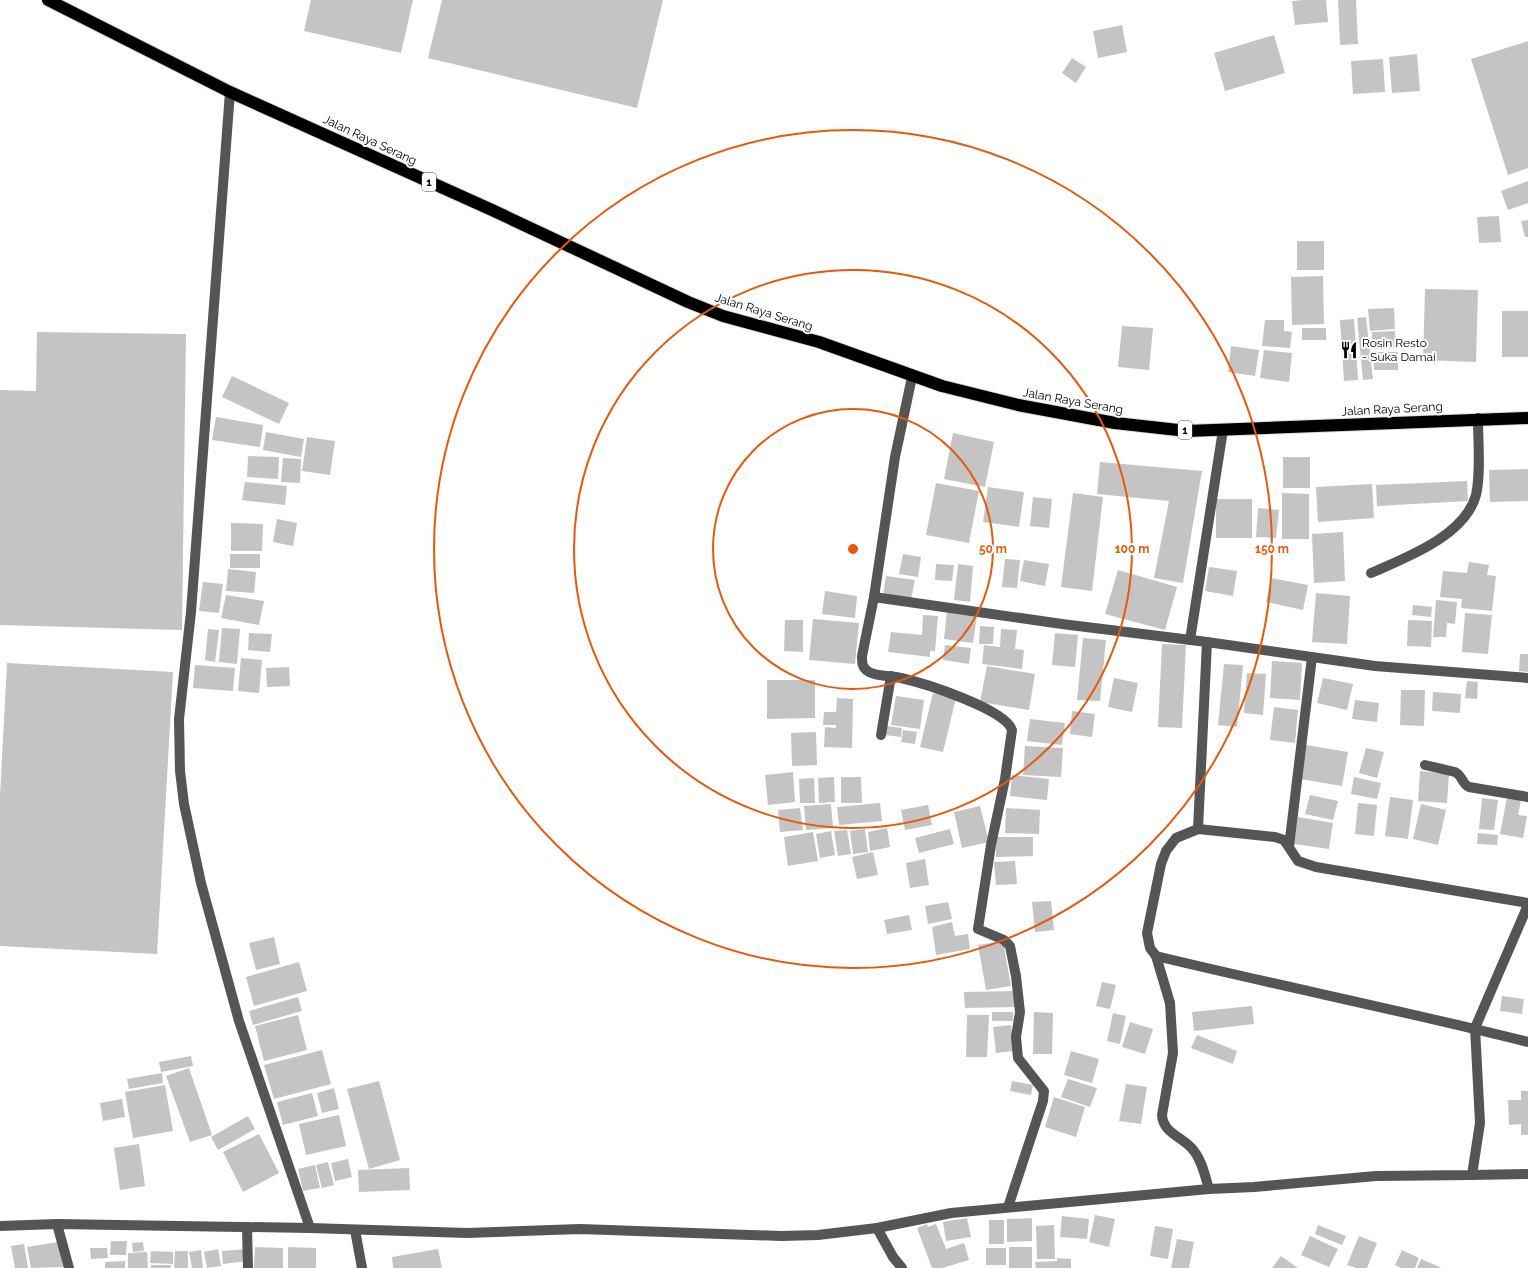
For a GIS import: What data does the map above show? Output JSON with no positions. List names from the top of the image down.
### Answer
{
  "streets": {
    "highway": ["Jalan Raya Serang", "1"]
  },
  "places": {
    "restaurant": ["Rosin Resto - Suka Damai"]
  },
  "rings": ["50 m", "100 m", "150 m"]
}
